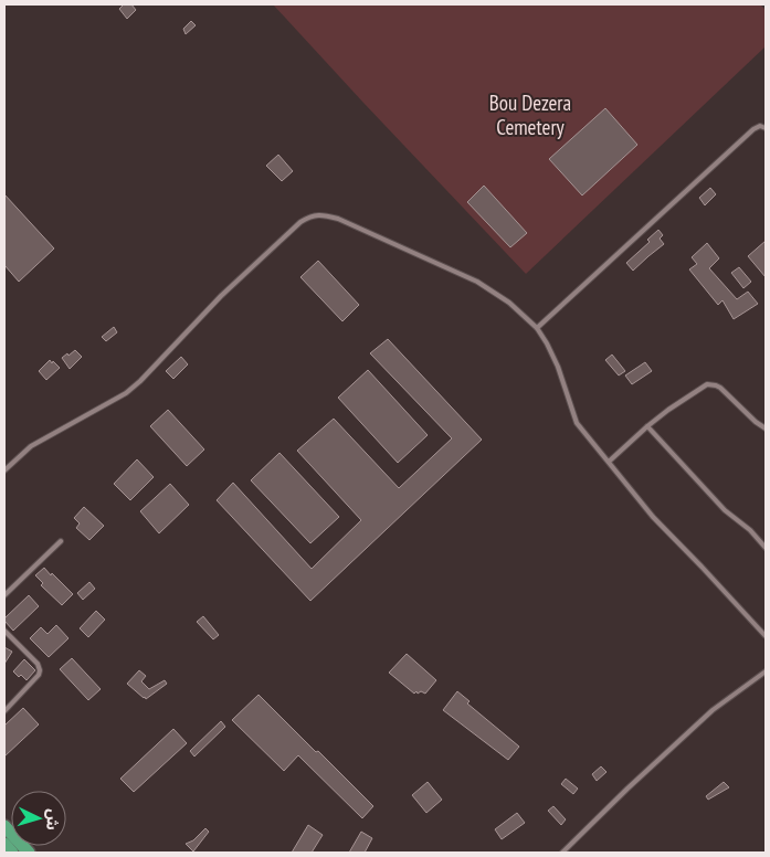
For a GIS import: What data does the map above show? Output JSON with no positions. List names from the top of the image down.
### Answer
{
  "parks": ["Bou Dezera Cemetery"],
  "north": "right"
}
